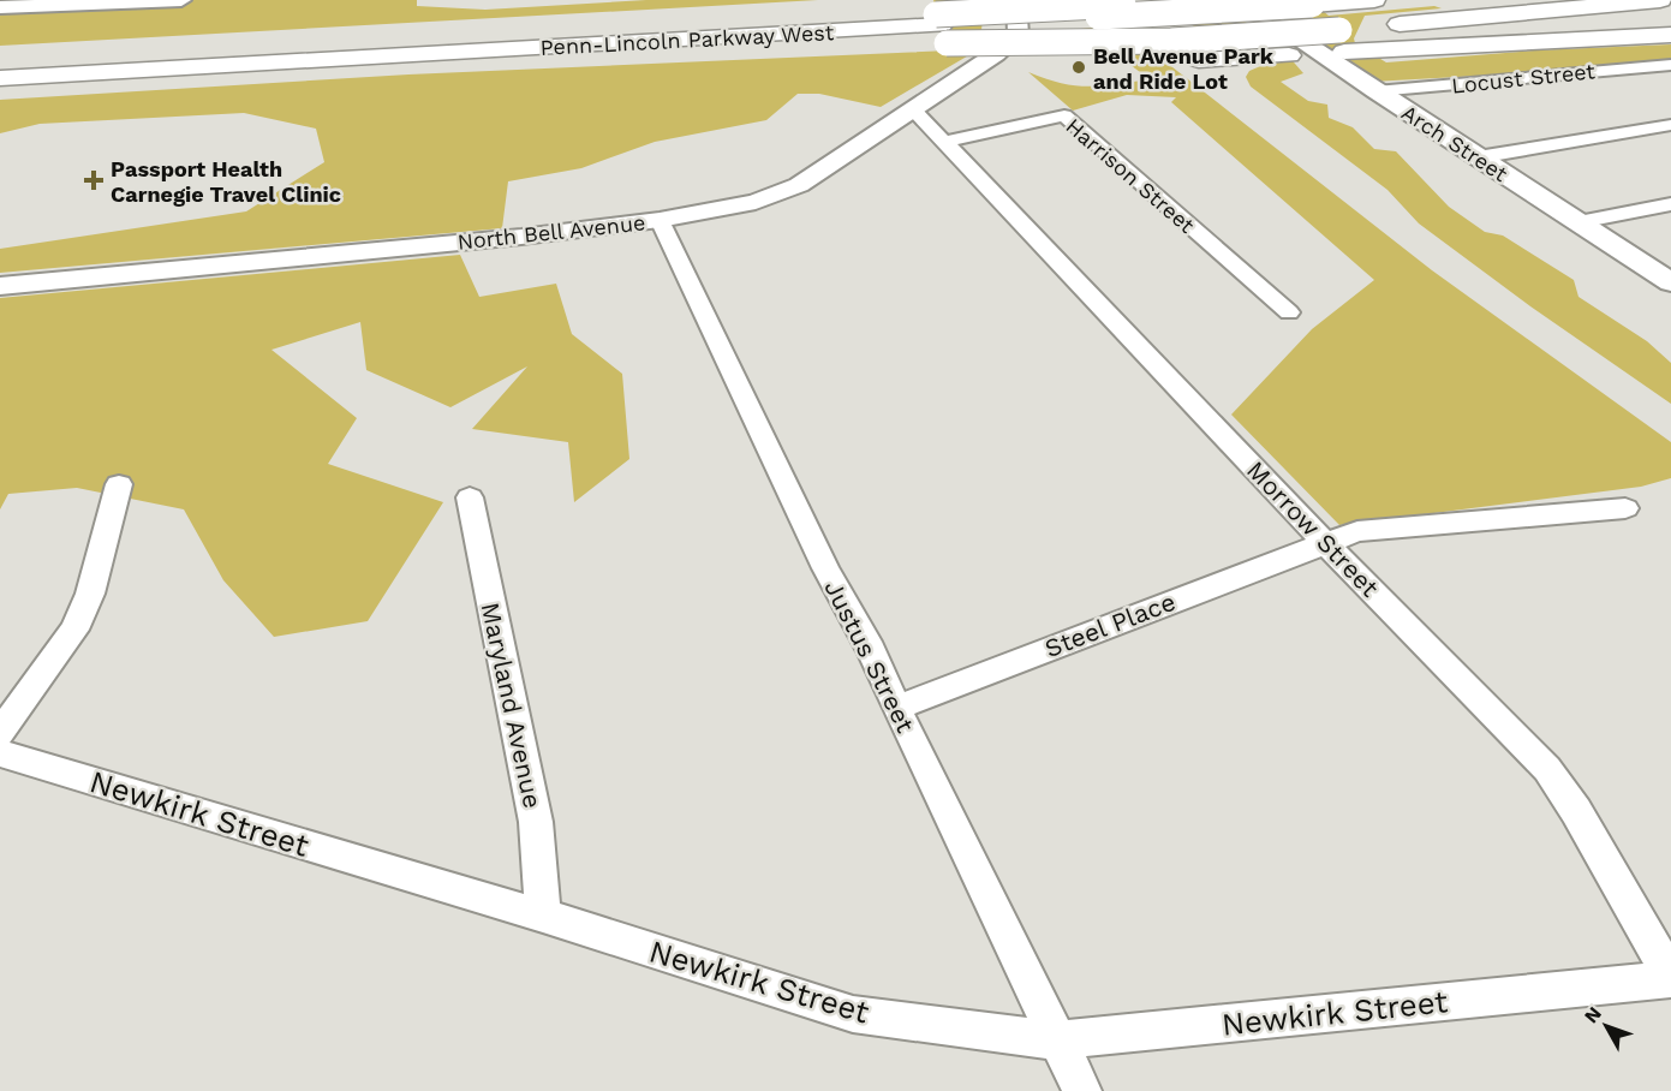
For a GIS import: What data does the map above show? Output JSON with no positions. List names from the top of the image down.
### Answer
{
  "streets": {
    "highway": ["Penn-Lincoln Parkway West"],
    "street": [
      "Locust Street",
      "Arch Street",
      "Harrison Street",
      "North Bell Avenue",
      "Morrow Street",
      "Steel Place",
      "Justus Street",
      "Maryland Avenue",
      "Newkirk Street"
    ]
  },
  "crossings": [
    ["Locust Street", "Arch Street"],
    ["Harrison Street", "Morrow Street"],
    ["North Bell Avenue", "Morrow Street"],
    ["North Bell Avenue", "Justus Street"],
    ["Morrow Street", "Steel Place"],
    ["Morrow Street", "Newkirk Street"],
    ["Steel Place", "Justus Street"],
    ["Justus Street", "Newkirk Street"],
    ["Maryland Avenue", "Newkirk Street"]
  ],
  "places": {
    "other": ["Bell Avenue Park and Ride Lot"],
    "health": ["Passport Health Carnegie Travel Clinic"]
  },
  "north": "top left"
}
